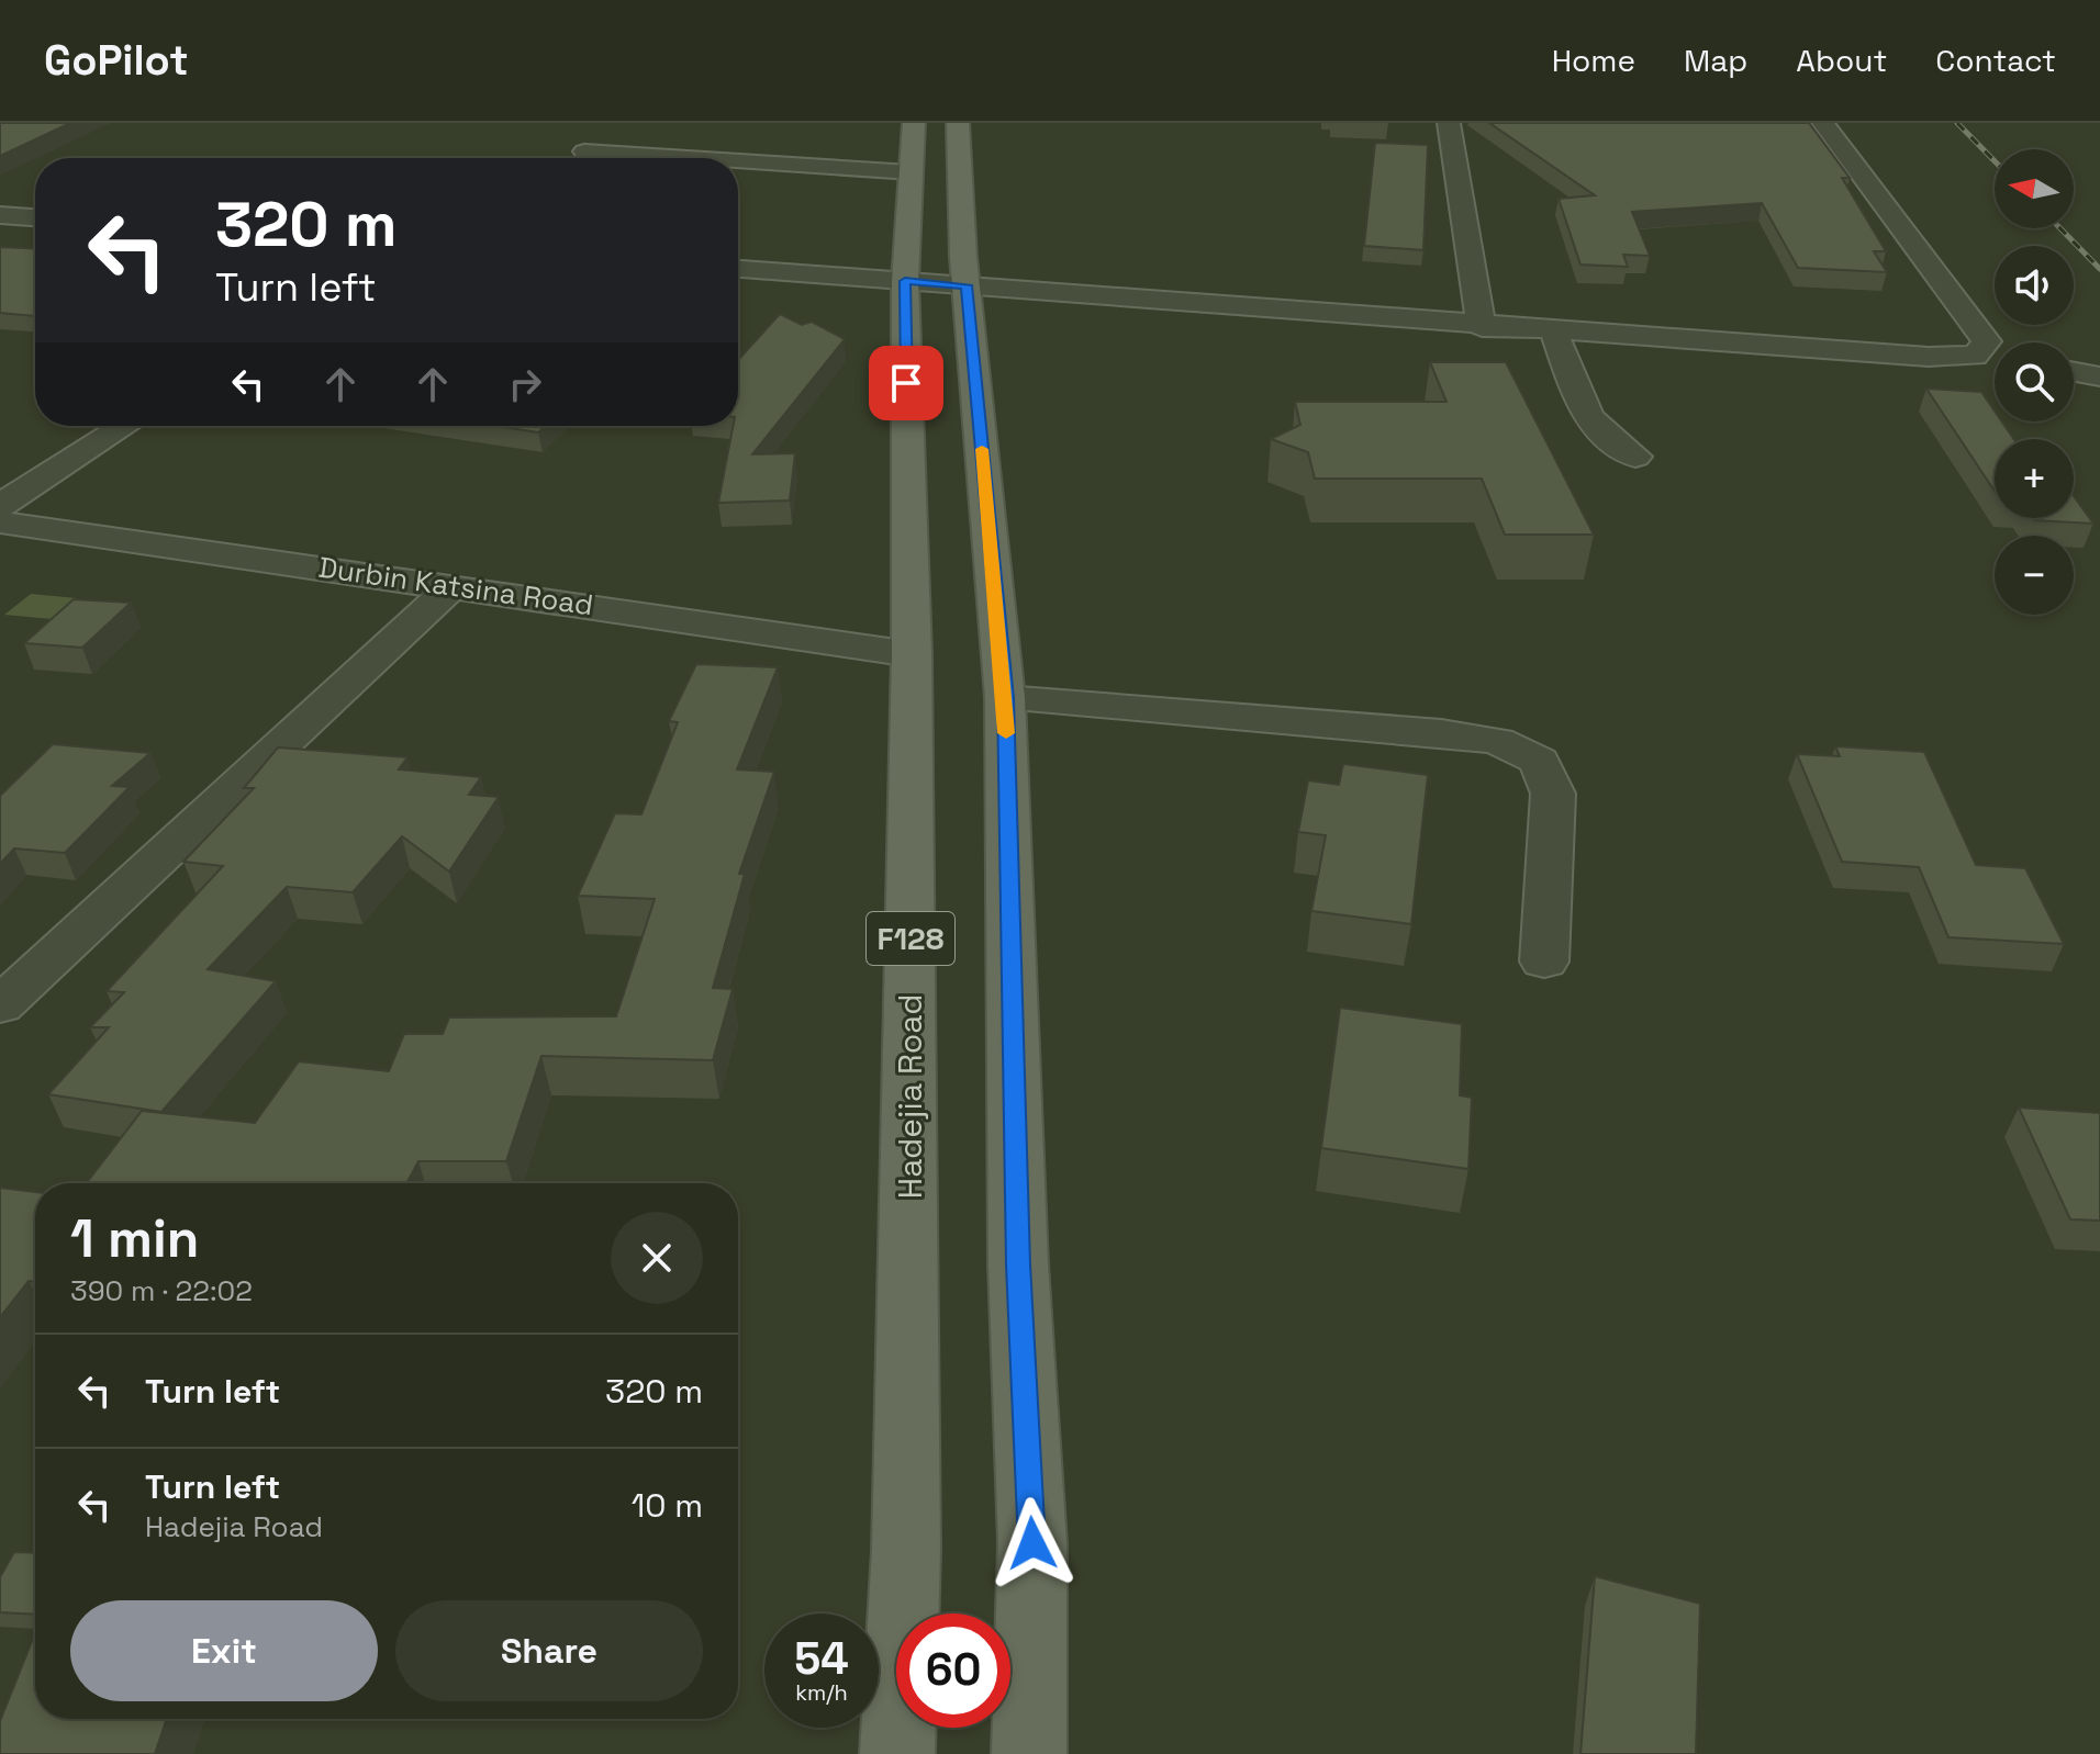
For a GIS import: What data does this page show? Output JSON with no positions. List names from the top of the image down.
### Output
{
  "streets": {
    "main road": ["F128", "Hadejia Road"],
    "street": ["Durbin Katsina Road"]
  },
  "crossings": [
    ["Durbin Katsina Road", "Hadejia Road"]
  ],
  "north": "left",
  "page": {
    "header": "GoPilot",
    "nav": [
      "Home",
      "Map",
      "About",
      "Contact"
    ],
    "map_buttons": ["+", "−"],
    "turn": ["320 m", "Turn left"],
    "heading": ["1 min", "390 m · 22:02"],
    "list": [
      {
        "name": "Turn left",
        "value": "320 m"
      },
      {
        "name": "Turn left",
        "note": "Hadejia Road",
        "value": "10 m"
      }
    ],
    "buttons": ["Exit", "Share"],
    "speed": "54 km/h",
    "limit": "60"
  }
}
